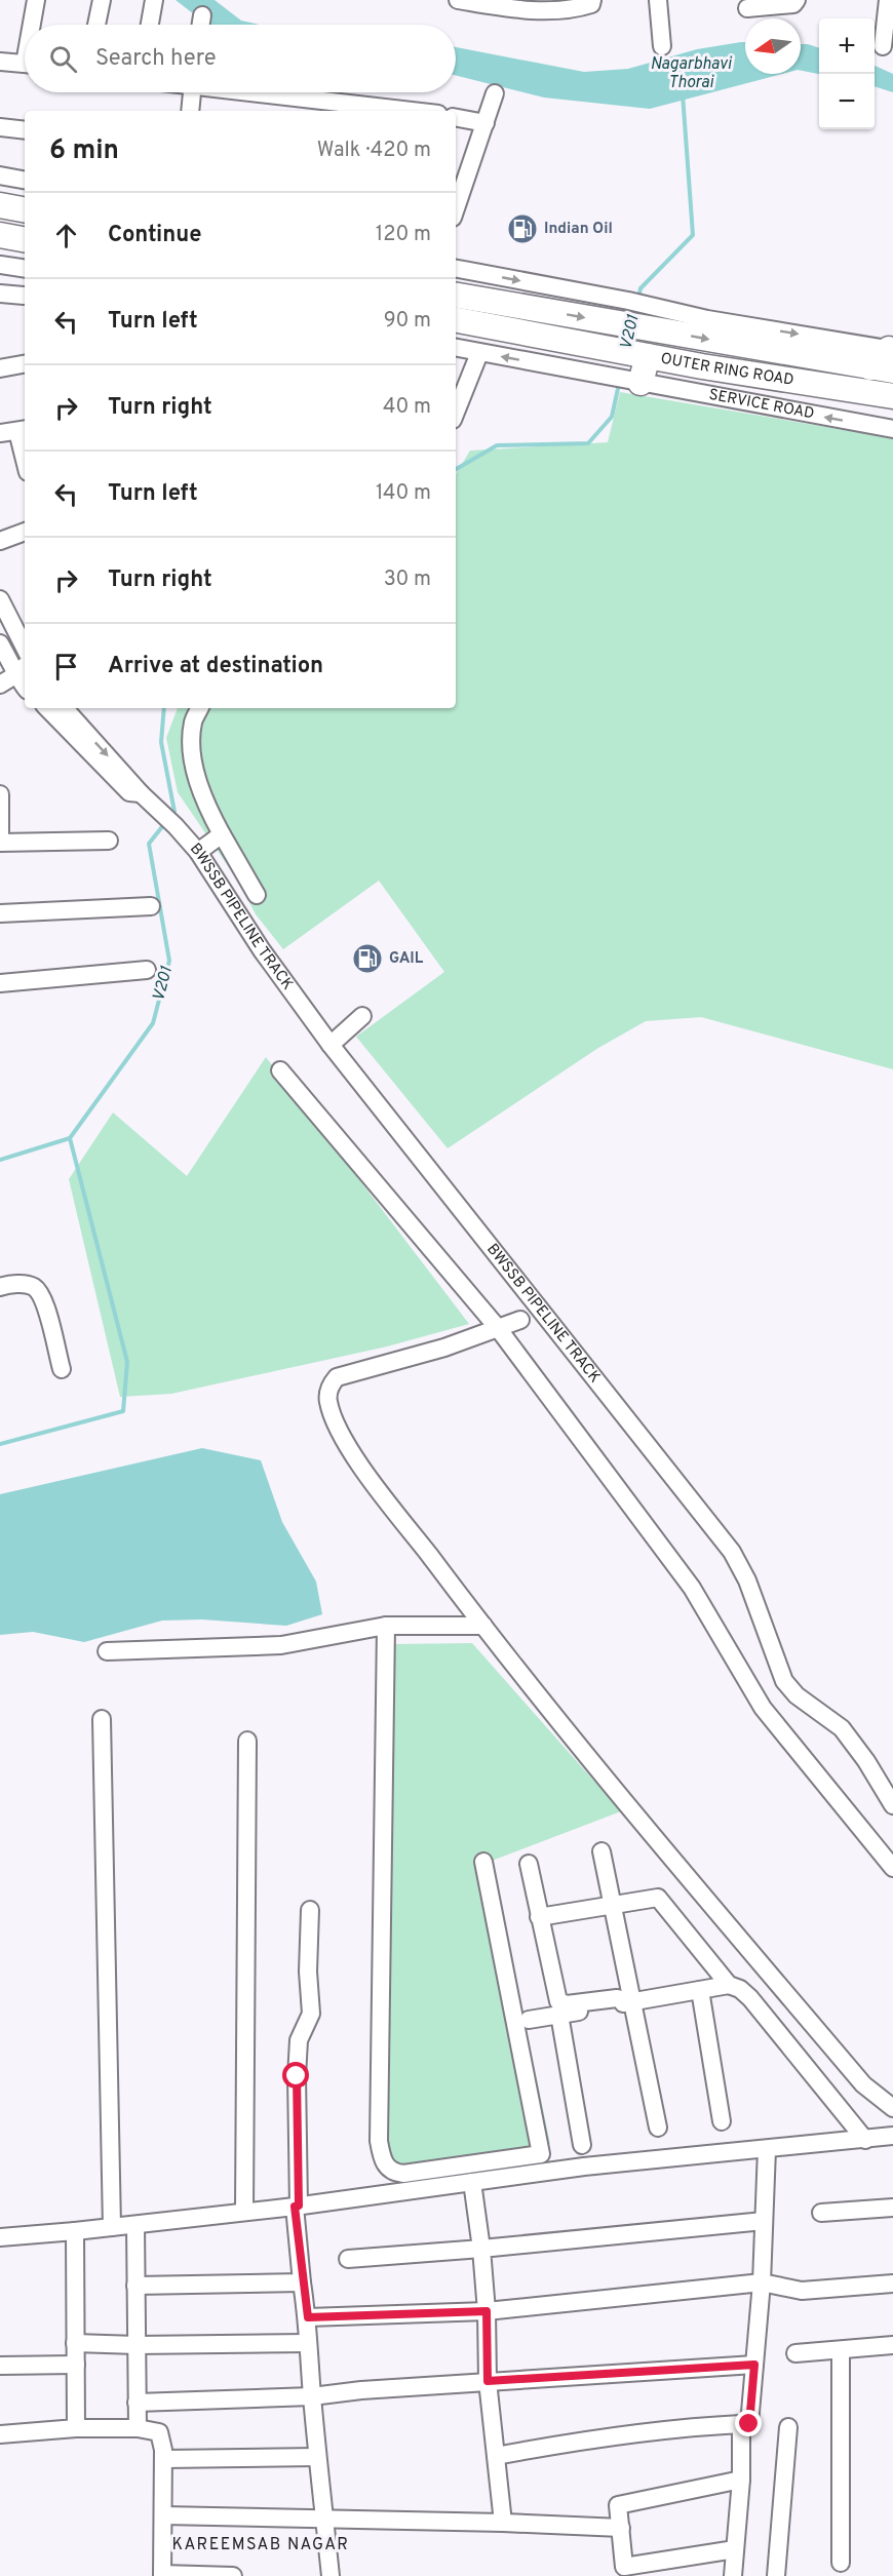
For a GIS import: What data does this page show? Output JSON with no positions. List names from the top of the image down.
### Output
{
  "streets": {
    "highway": ["OUTER RING ROAD"],
    "street": ["SERVICE ROAD", "BWSSB PIPELINE TRACK"]
  },
  "districts": ["KAREEMSAB NAGAR"],
  "water": ["Nagarbhavi Thorai", "V201"],
  "places": {
    "fuel station": ["Indian Oil", "GAIL"]
  },
  "north": "left",
  "page": {
    "map_buttons": ["+", "−"],
    "search": "Search here",
    "heading": ["6 min", "Walk · 420 m"],
    "list": [
      ["Continue", "120 m"],
      ["Turn left", "90 m"],
      ["Turn right", "40 m"],
      ["Turn left", "140 m"],
      ["Turn right", "30 m"],
      "Arrive at destination"
    ]
  }
}
